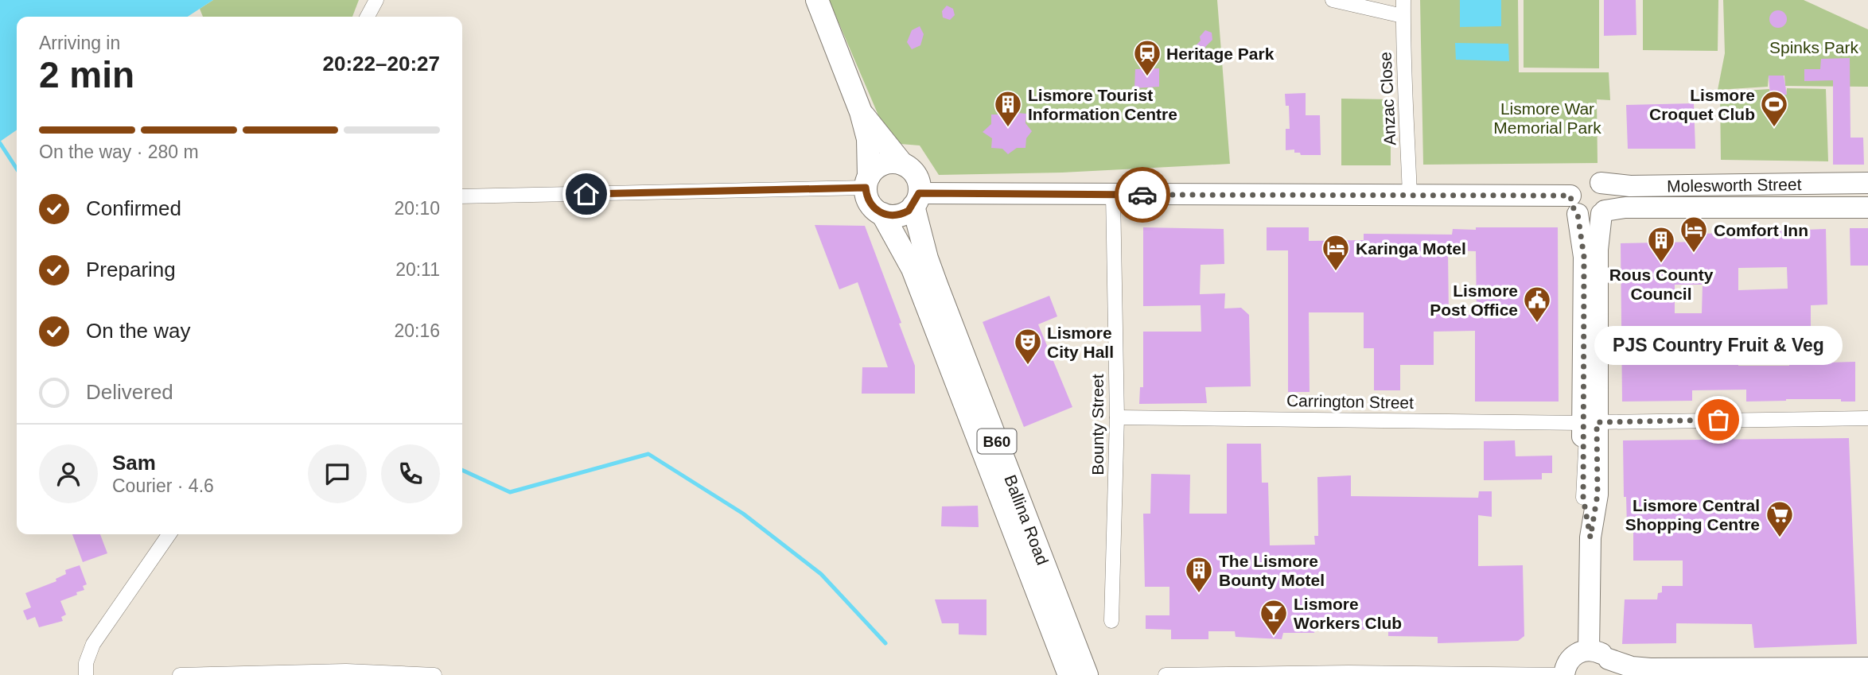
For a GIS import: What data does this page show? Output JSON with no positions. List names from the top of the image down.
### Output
{
  "streets": {
    "main road": ["B60", "Ballina Road"],
    "street": [
      "Anzac Close",
      "Molesworth Street",
      "Carrington Street",
      "Bounty Street"
    ]
  },
  "crossings": [
    ["Carrington Street", "Bounty Street"],
    ["B60", "Ballina Road"]
  ],
  "parks": ["Spinks Park", "Lismore War Memorial Park"],
  "places": {
    "station": ["Heritage Park"],
    "building": ["Lismore Tourist Information Centre", "Rous County Council", "The Lismore Bounty Motel"],
    "sports": ["Lismore Croquet Club"],
    "hotel": ["Comfort Inn", "Karinga Motel"],
    "public building": ["Lismore Post Office"],
    "theatre": ["Lismore City Hall"],
    "other": ["PJS Country Fruit & Veg"],
    "supermarket": ["Lismore Central Shopping Centre"],
    "bar": ["Lismore Workers Club"]
  },
  "page": {
    "heading": ["2 min", "Arriving in", "20:22–20:27"],
    "panel": ["Sam", "Courier · 4.6"],
    "bar": "On the way · 280 m",
    "list": [
      ["Confirmed", "20:10"],
      ["Preparing", "20:11"],
      ["On the way", "20:16"],
      "Delivered"
    ],
    "bubble": "PJS Country Fruit & Veg"
  }
}
